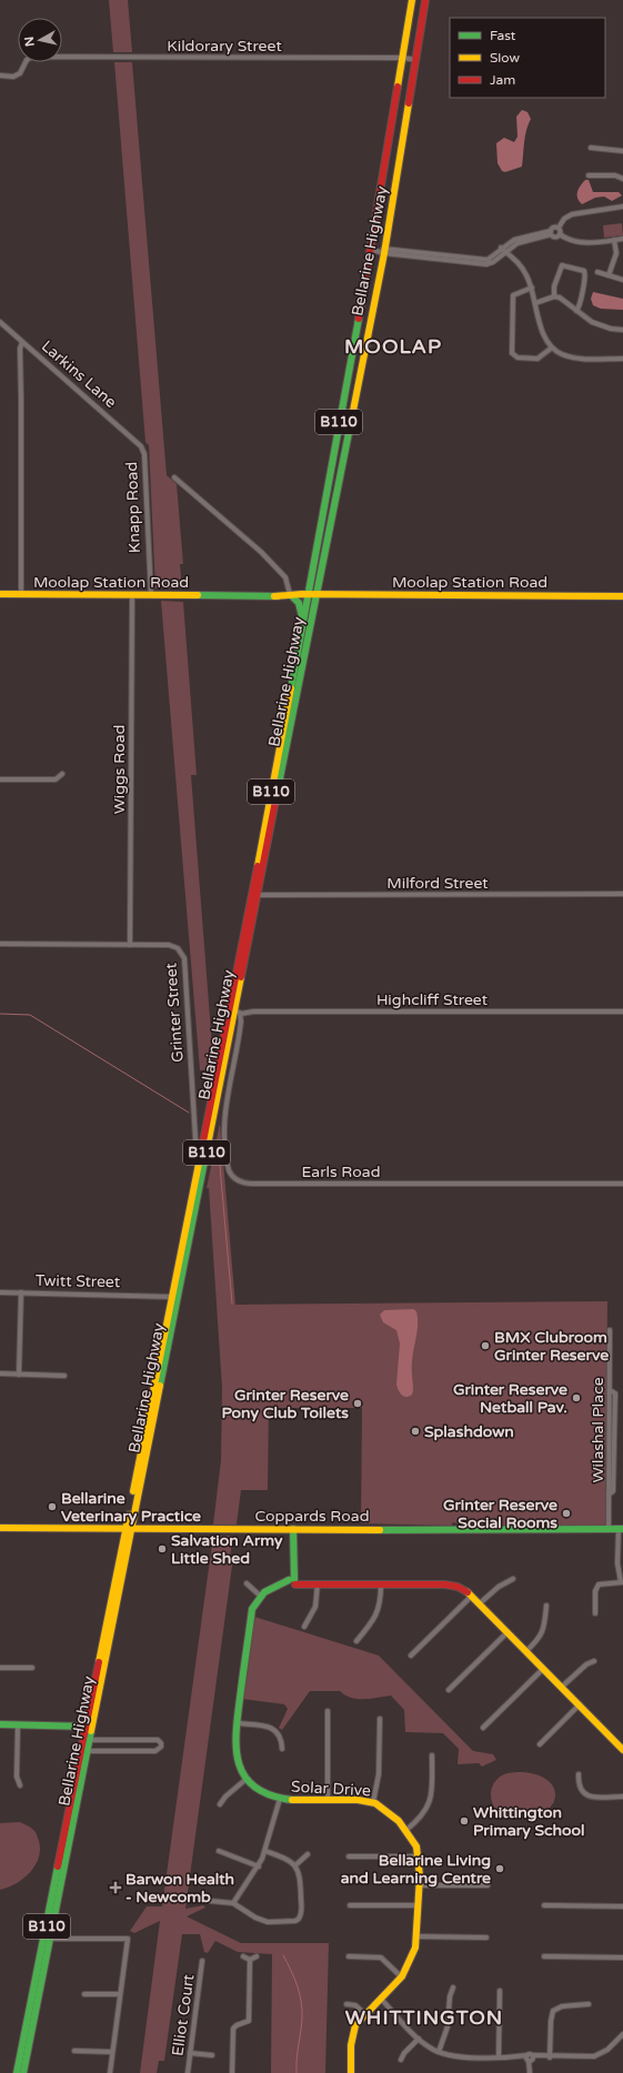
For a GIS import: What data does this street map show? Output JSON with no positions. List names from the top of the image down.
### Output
{
  "streets": {
    "main road": [
      "Bellarine Highway",
      "B110",
      "Moolap Station Road",
      "Coppards Road",
      "Solar Drive"
    ],
    "street": [
      "Kildorary Street",
      "Larkins Lane",
      "Knapp Road",
      "Wiggs Road",
      "Milford Street",
      "Highcliff Street",
      "Grinter Street",
      "Earls Road",
      "Twitt Street",
      "Wilashal Place",
      "Elliot Court"
    ]
  },
  "crossings": [
    ["Kildorary Street", "Bellarine Highway"],
    ["Bellarine Highway", "Moolap Station Road"],
    ["Bellarine Highway", "Milford Street"],
    ["Bellarine Highway", "Highcliff Street"],
    ["Bellarine Highway", "Grinter Street"],
    ["Bellarine Highway", "Earls Road"],
    ["Bellarine Highway", "Twitt Street"],
    ["Bellarine Highway", "Coppards Road"],
    ["Larkins Lane", "Knapp Road"],
    ["Knapp Road", "Moolap Station Road"],
    ["Moolap Station Road", "Wiggs Road"],
    ["Wiggs Road", "Grinter Street"],
    ["Highcliff Street", "Earls Road"],
    ["Wilashal Place", "Coppards Road"]
  ],
  "districts": ["MOOLAP", "WHITTINGTON"],
  "places": {
    "other": [
      "BMX Clubroom Grinter Reserve",
      "Grinter Reserve Netball Pav.",
      "Grinter Reserve Pony Club Toilets",
      "Splashdown",
      "Bellarine Veterinary Practice",
      "Grinter Reserve Social Rooms",
      "Salvation Army Little Shed",
      "Whittington Primary School",
      "Bellarine Living and Learning Centre"
    ],
    "health": ["Barwon Health - Newcomb"]
  },
  "legend": ["Fast", "Slow", "Jam"],
  "north": "left"
}
